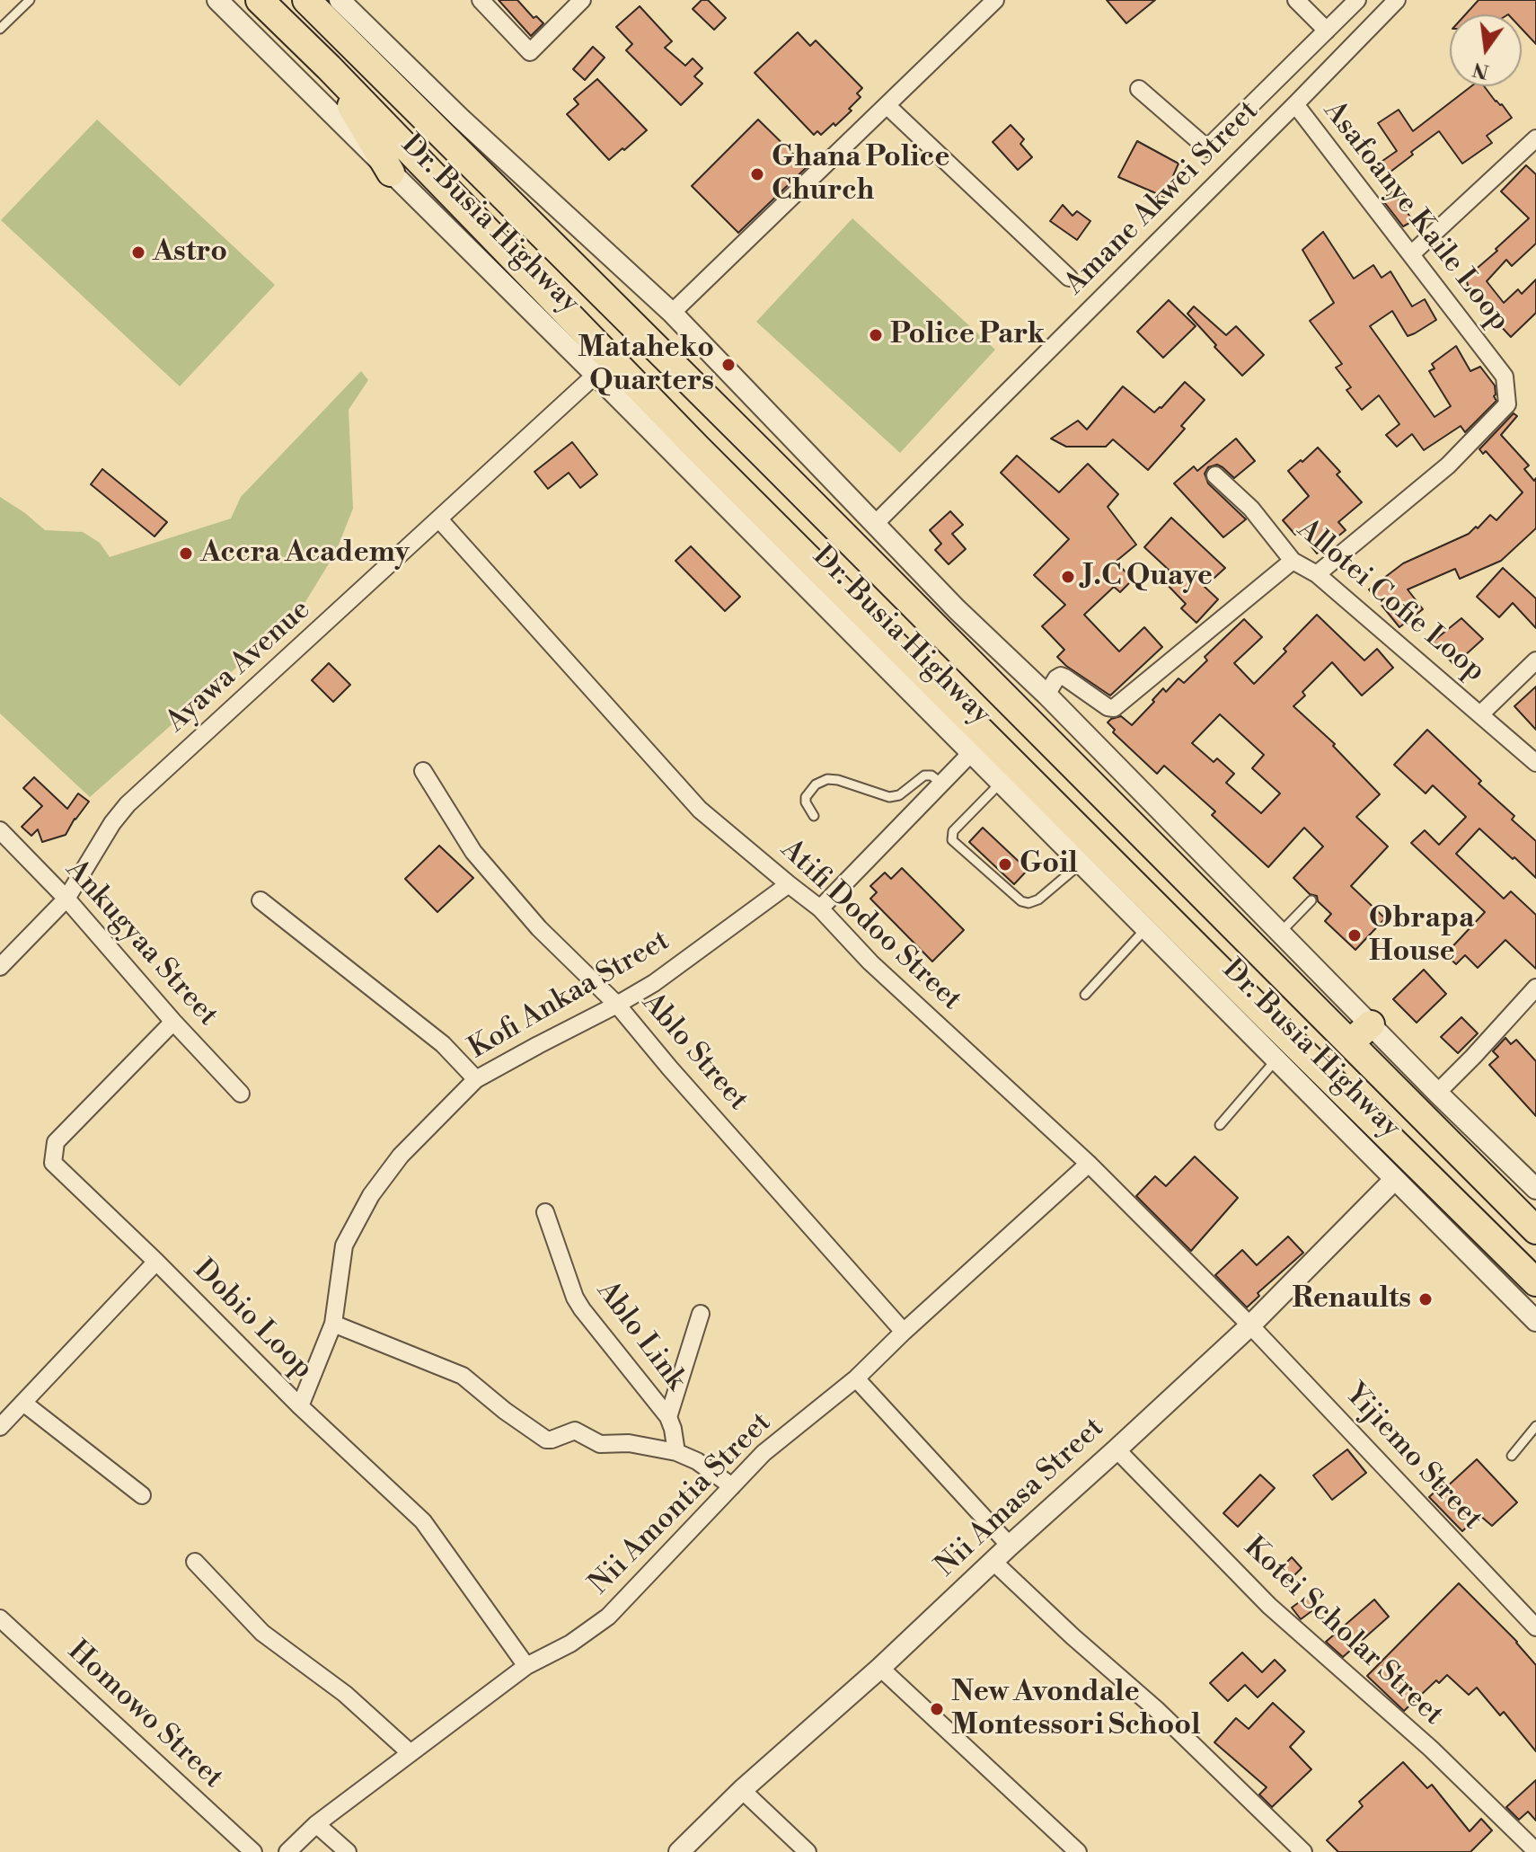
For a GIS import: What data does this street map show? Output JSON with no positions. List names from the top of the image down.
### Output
{
  "streets": {
    "highway": ["Dr. Busia Highway"],
    "street": [
      "Amane Akwei Street",
      "Asafoanye Kaile Loop",
      "Allotei Cofie Loop",
      "Ayawa Avenue",
      "Atifi Dodoo Street",
      "Ankugyaa Street",
      "Kofi Ankaa Street",
      "Ablo Street",
      "Dobio Loop",
      "Ablo Link",
      "Yijiemo Street",
      "Nii Amasa Street",
      "Nii Amontia Street",
      "Kotei Scholar Street",
      "Homowo Street"
    ]
  },
  "crossings": [
    ["Amane Akwei Street", "Asafoanye Kaile Loop"],
    ["Amane Akwei Street", "Dr. Busia Highway"],
    ["Asafoanye Kaile Loop", "Allotei Cofie Loop"],
    ["Dr. Busia Highway", "Ayawa Avenue"],
    ["Dr. Busia Highway", "Nii Amasa Street"],
    ["Ayawa Avenue", "Atifi Dodoo Street"],
    ["Ayawa Avenue", "Ankugyaa Street"],
    ["Atifi Dodoo Street", "Kofi Ankaa Street"],
    ["Atifi Dodoo Street", "Yijiemo Street"],
    ["Atifi Dodoo Street", "Nii Amasa Street"],
    ["Atifi Dodoo Street", "Nii Amontia Street"],
    ["Ankugyaa Street", "Dobio Loop"],
    ["Kofi Ankaa Street", "Ablo Street"],
    ["Kofi Ankaa Street", "Dobio Loop"],
    ["Ablo Street", "Nii Amontia Street"],
    ["Dobio Loop", "Nii Amontia Street"],
    ["Yijiemo Street", "Nii Amasa Street"],
    ["Nii Amasa Street", "Kotei Scholar Street"]
  ],
  "places": [
    "Ghana Police Church",
    "Astro",
    "Police Park",
    "Mataheko Quarters",
    "Accra Academy",
    "J.C Quaye",
    "Goil",
    "Obrapa House",
    "Renaults",
    "New Avondale Montessori School"
  ],
  "north": "bottom"
}
